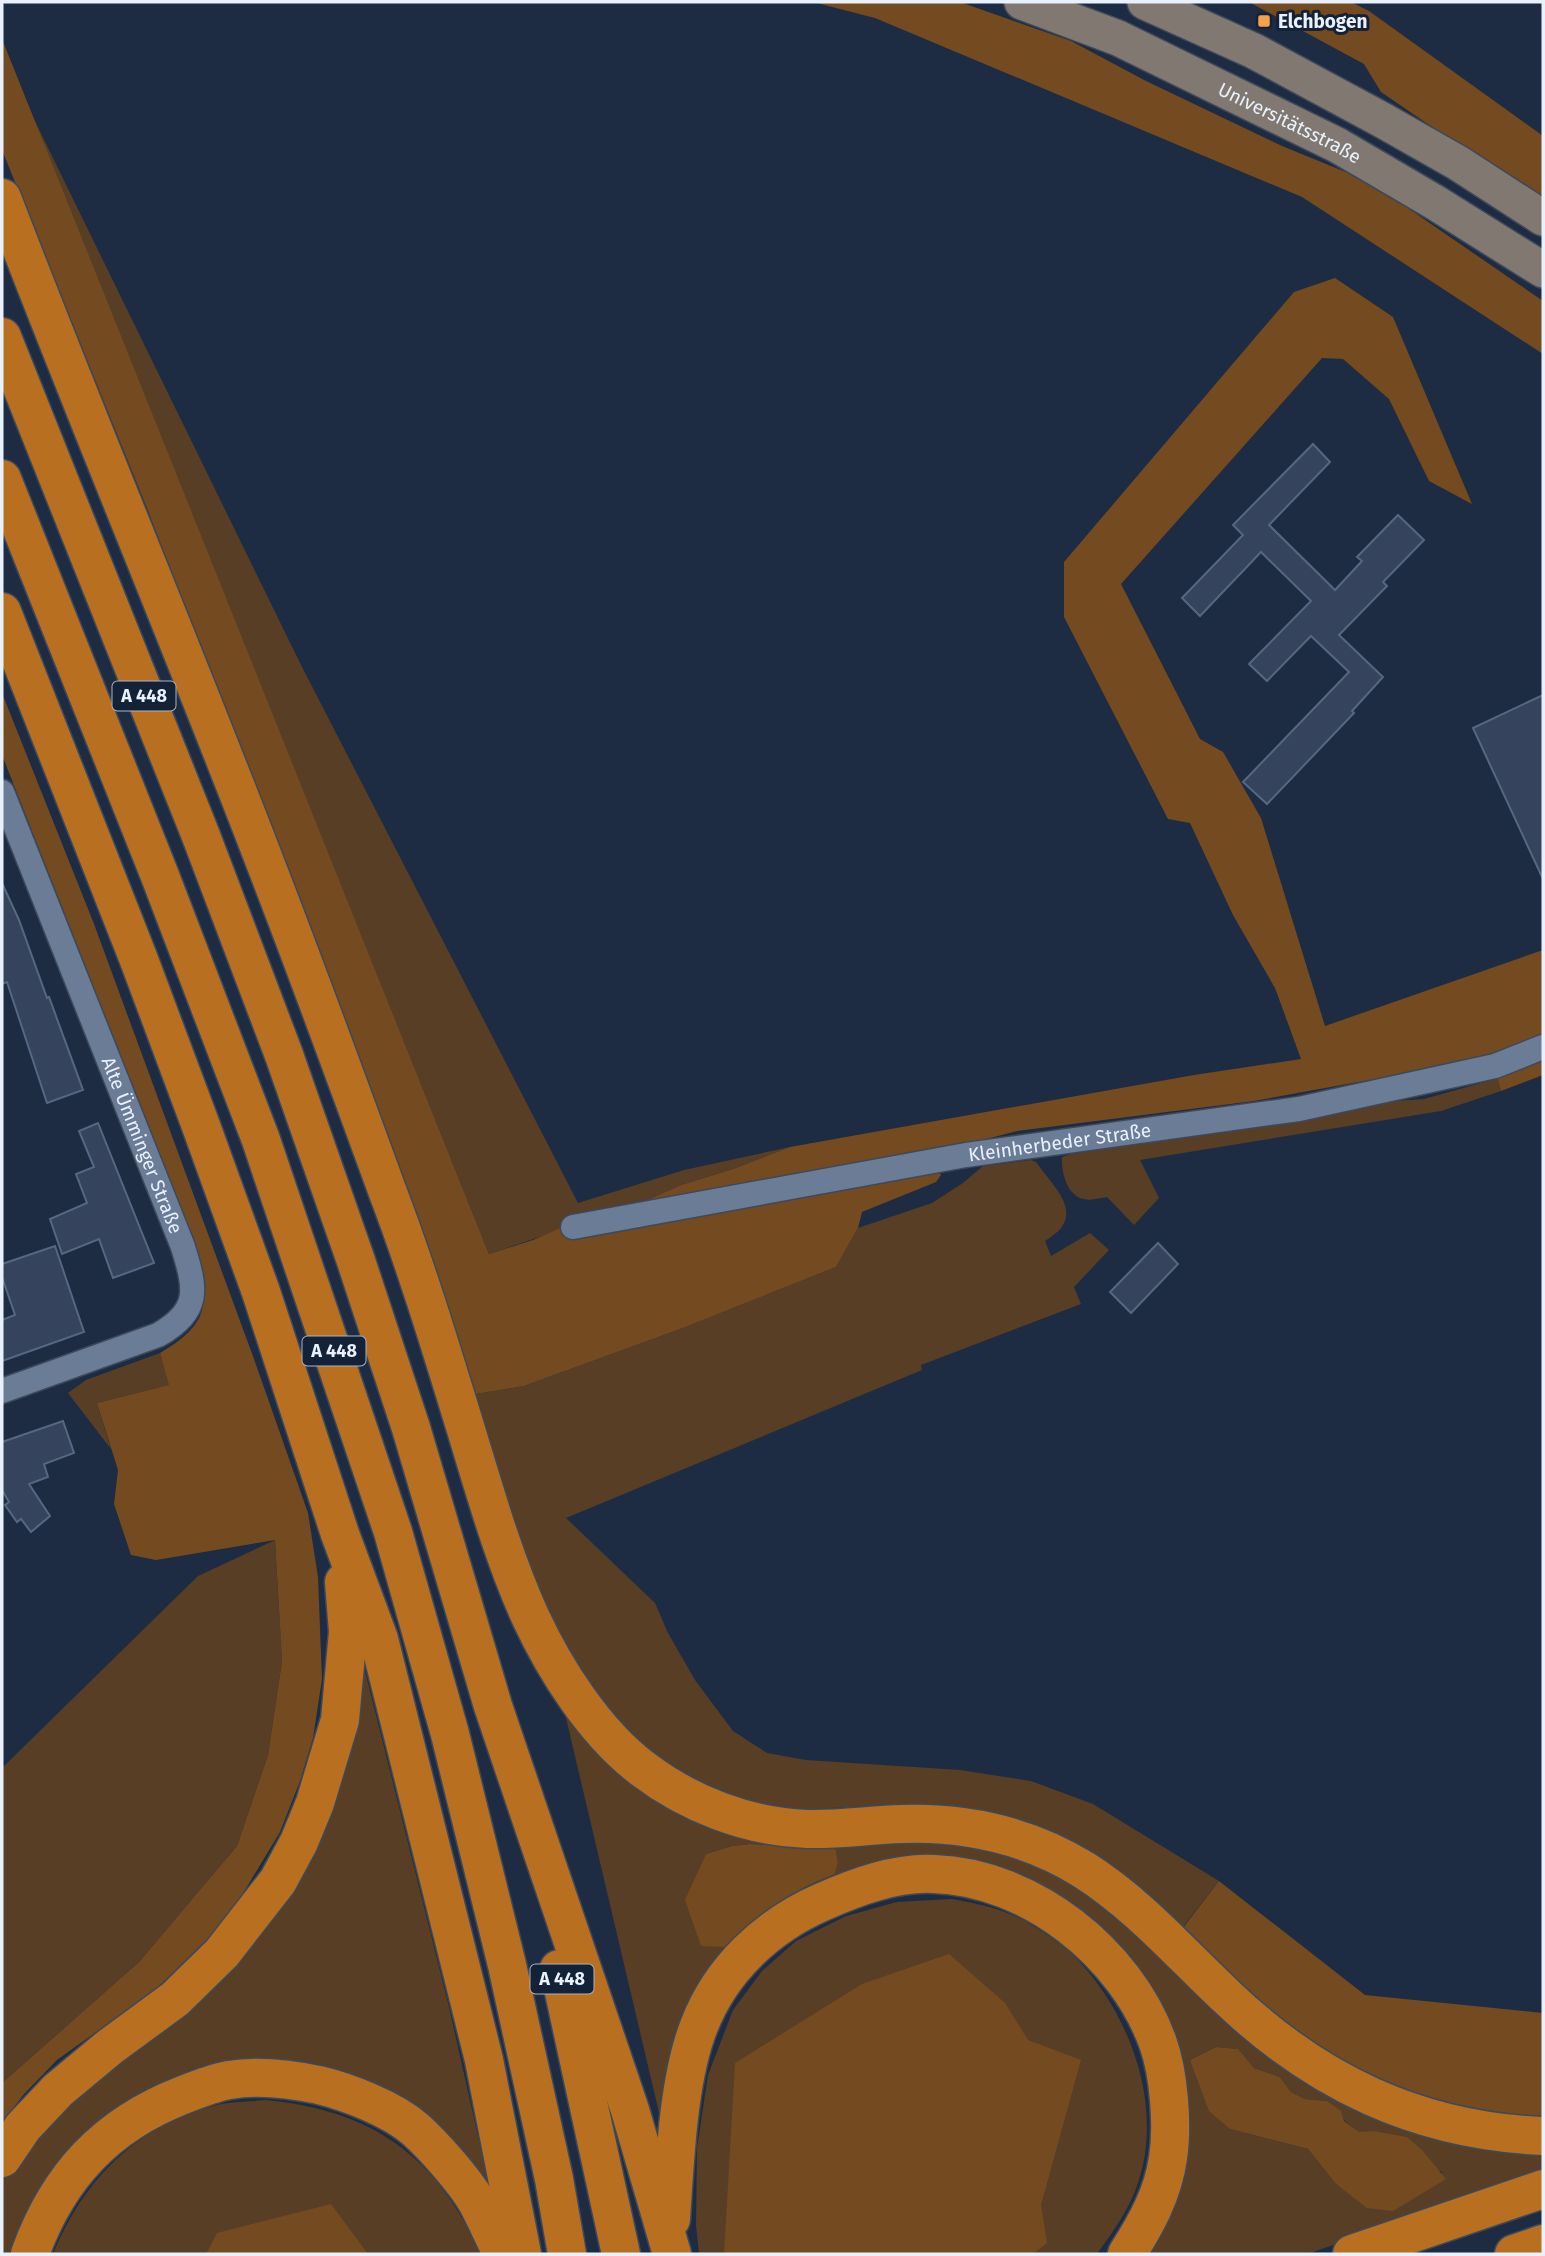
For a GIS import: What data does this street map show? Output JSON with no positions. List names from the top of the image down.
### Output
{
  "streets": {
    "highway": ["A 448"],
    "main road": ["Universitätsstraße"],
    "street": ["Kleinherbeder Straße", "Alte Ümminger Straße"]
  },
  "places": {
    "transit": ["Elchbogen"]
  }
}
